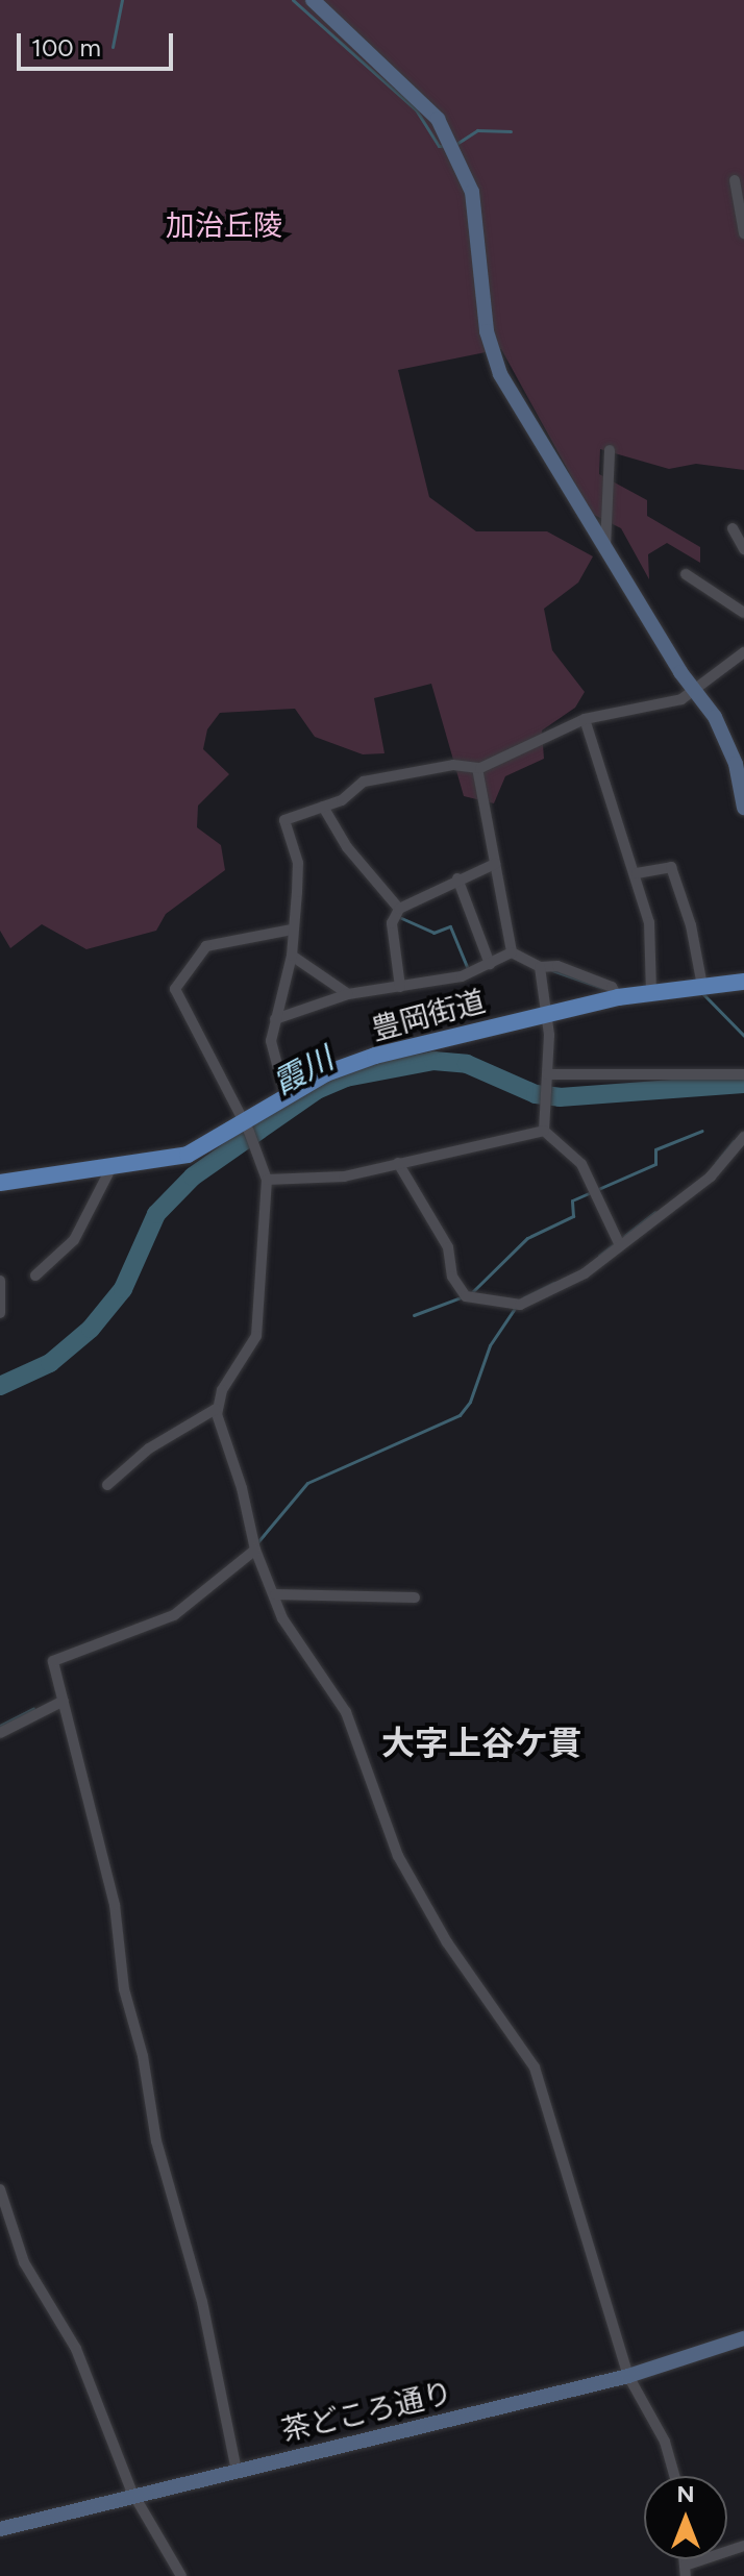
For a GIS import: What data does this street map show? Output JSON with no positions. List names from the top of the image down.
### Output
{
  "streets": {
    "main road": ["豊岡街道"],
    "street": ["茶どころ通り"]
  },
  "districts": ["大字上谷ケ貫"],
  "water": ["霞川"],
  "parks": ["加治丘陵"],
  "scale_bar": "100 m",
  "north": "top"
}
